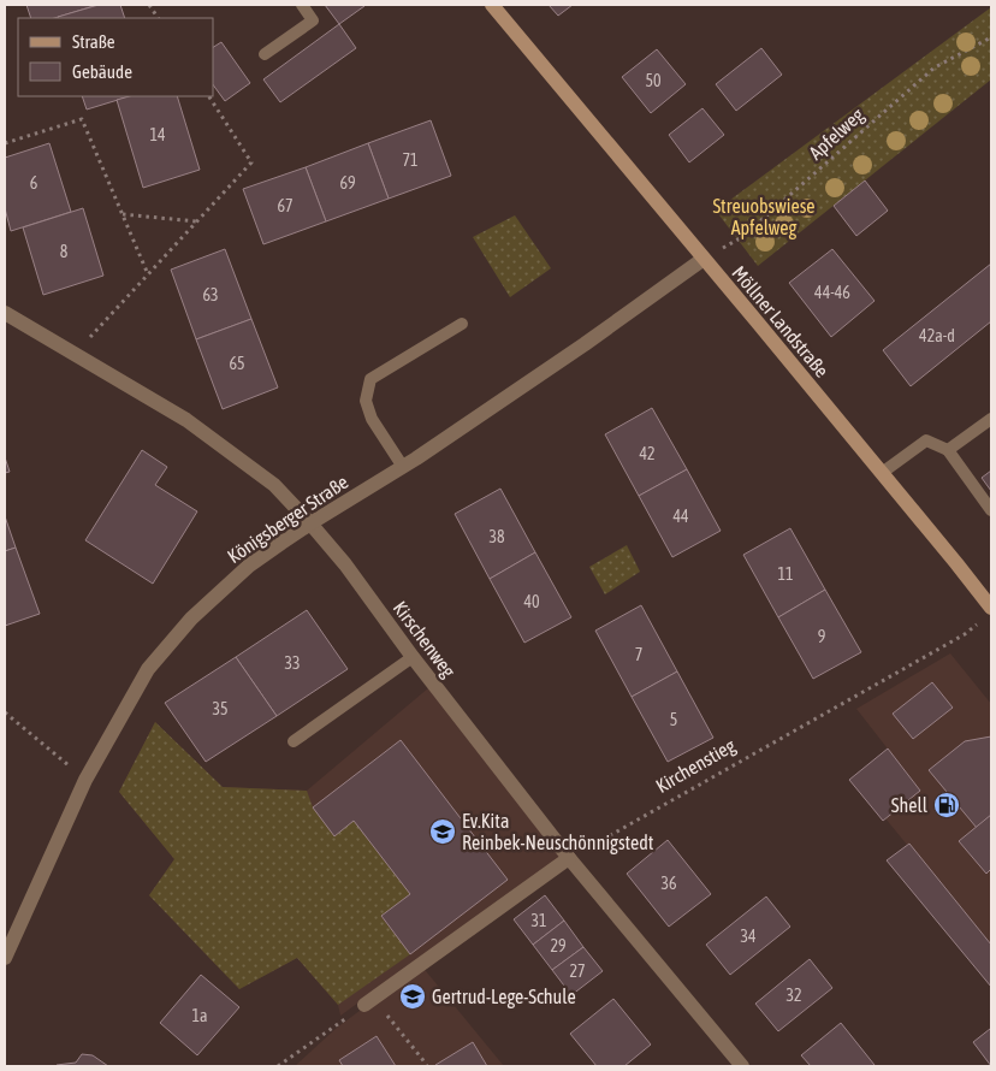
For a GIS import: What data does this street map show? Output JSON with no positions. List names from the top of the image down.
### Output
{
  "streets": {
    "main road": ["Möllner Landstraße"],
    "street": ["Königsberger Straße", "Kirschenweg"],
    "path": ["Apfelweg", "Kirchenstieg"]
  },
  "crossings": [
    ["Apfelweg", "Möllner Landstraße"],
    ["Apfelweg", "Königsberger Straße"],
    ["Möllner Landstraße", "Königsberger Straße"],
    ["Möllner Landstraße", "Kirchenstieg"],
    ["Königsberger Straße", "Kirschenweg"],
    ["Kirschenweg", "Kirchenstieg"]
  ],
  "parks": ["Streuobswiese Apfelweg"],
  "places": {
    "fuel station": ["Shell"],
    "school or university": ["Ev.Kita Reinbek-Neuschönnigstedt", "Gertrud-Lege-Schule"]
  },
  "house_numbers": [
    "50",
    "14",
    "71",
    "6",
    "69",
    "67",
    "8",
    "44-46",
    "63",
    "42a-d",
    "65",
    "42",
    "44",
    "38",
    "11",
    "40",
    "9",
    "7",
    "33",
    "35",
    "5",
    "36",
    "31",
    "34",
    "29",
    "27",
    "32",
    "1a"
  ],
  "legend": ["Straße", "Gebäude"]
}
